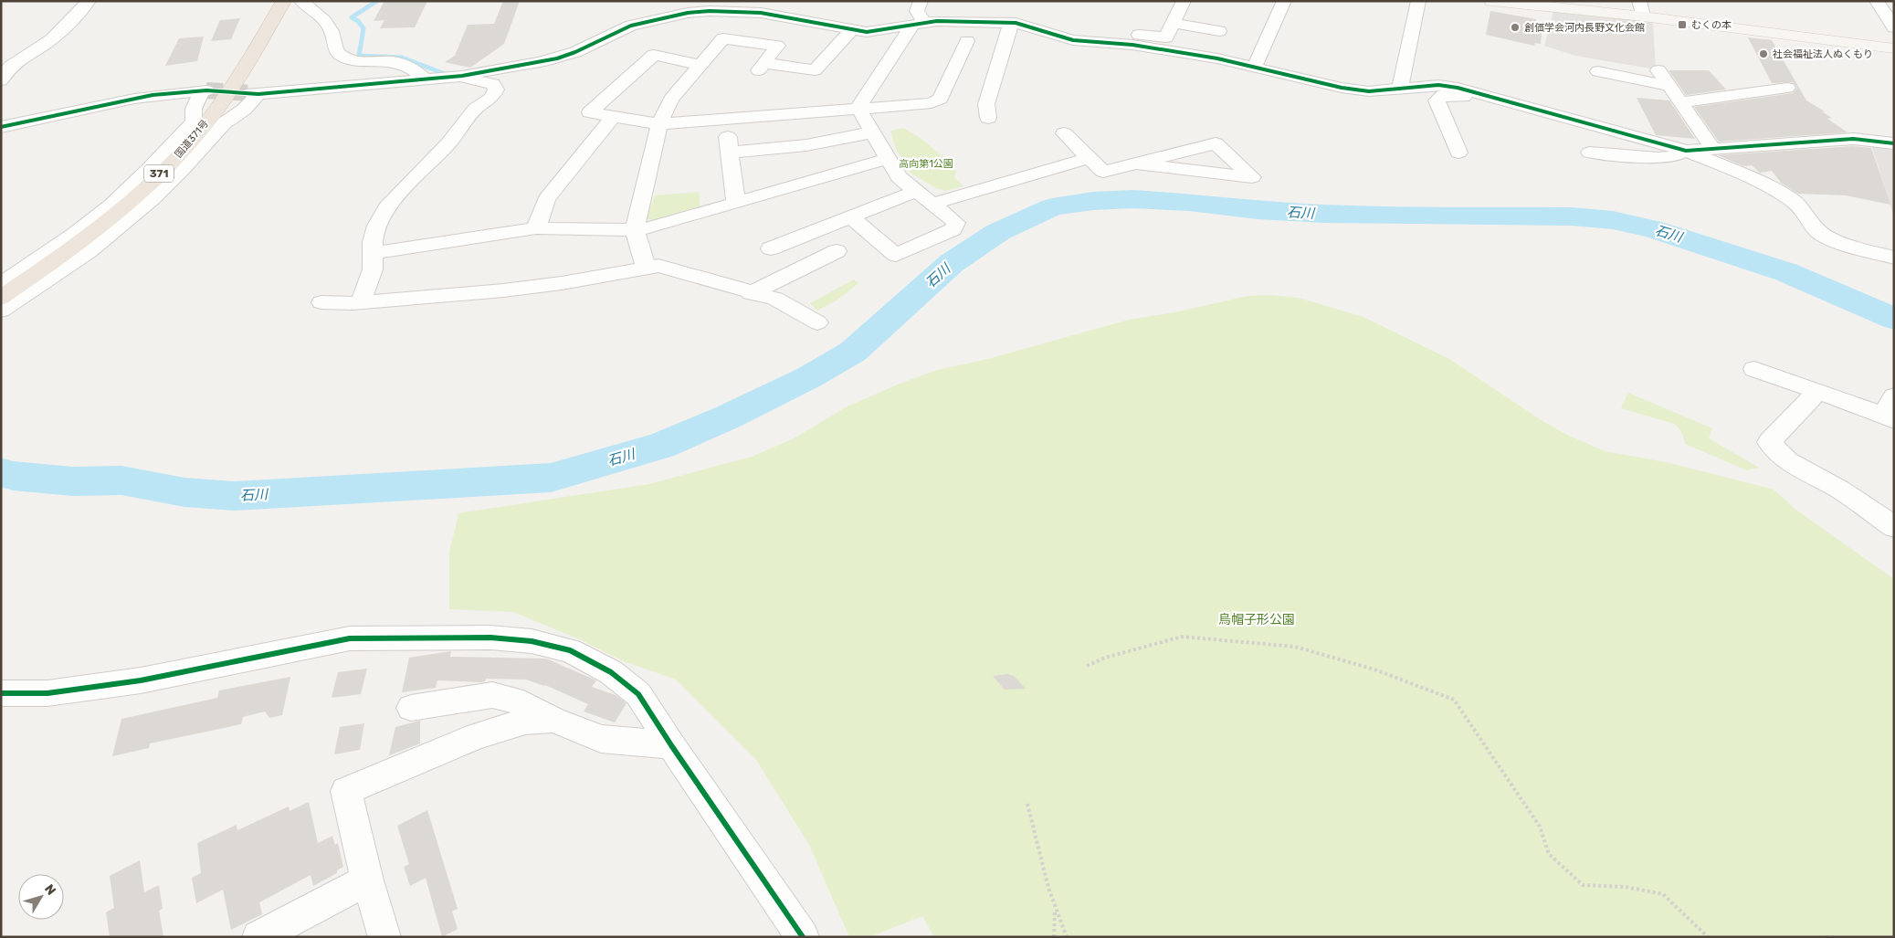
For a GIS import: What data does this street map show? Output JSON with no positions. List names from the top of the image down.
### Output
{
  "streets": {
    "highway": ["国道371号", "371"]
  },
  "water": ["石川"],
  "parks": ["高向第1公園", "烏帽子形公園"],
  "places": {
    "transit": ["むくの本"],
    "other": ["創価学会河内長野文化会館", "社会福祉法人ぬくもり"]
  },
  "north": "top right"
}
